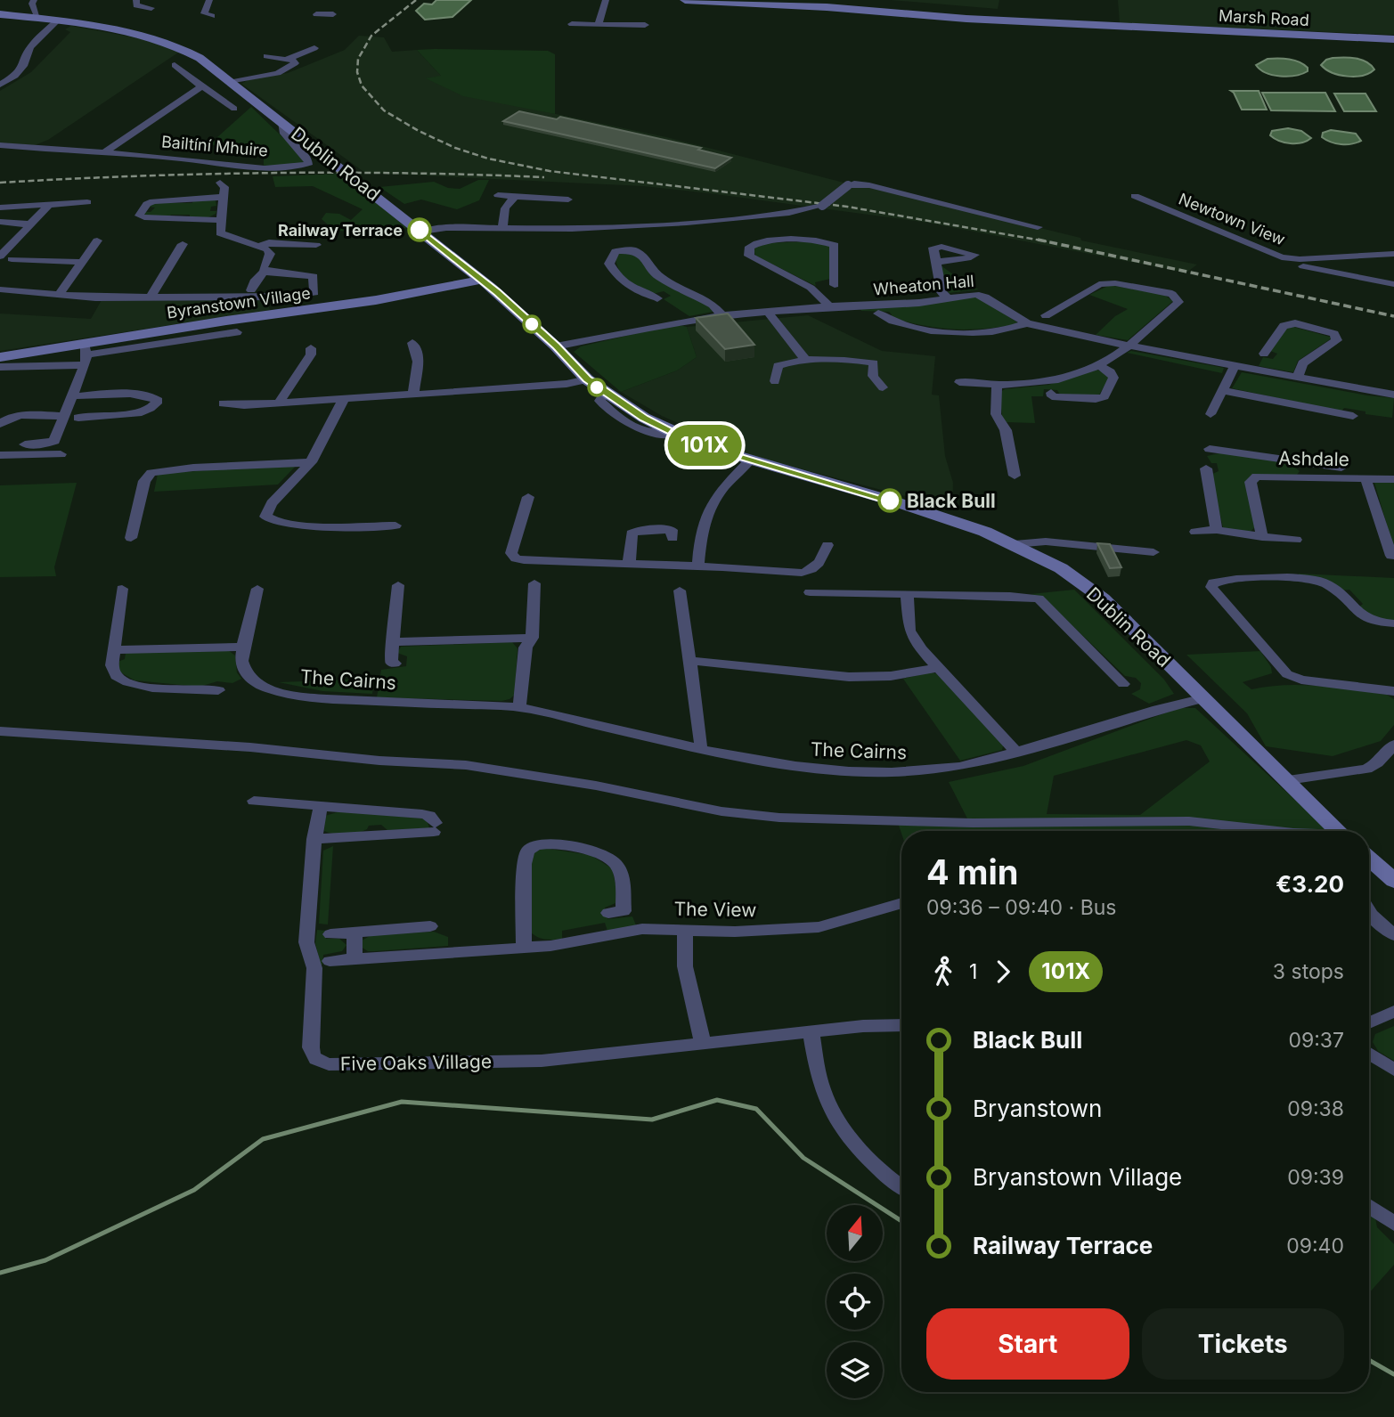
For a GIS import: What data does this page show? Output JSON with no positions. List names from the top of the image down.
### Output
{
  "streets": {
    "main road": ["Marsh Road", "Dublin Road", "Byranstown Village"],
    "street": [
      "Bailtíní Mhuire",
      "Newtown View",
      "Wheaton Hall",
      "Ashdale",
      "The Cairns",
      "The View",
      "Five Oaks Village"
    ]
  },
  "crossings": [
    ["Bailtíní Mhuire", "Dublin Road"],
    ["Dublin Road", "Wheaton Hall"],
    ["Dublin Road", "Byranstown Village"],
    ["Dublin Road", "The Cairns"]
  ],
  "places": ["Railway Terrace", "Black Bull"],
  "lines": ["bus line 101X"],
  "north": "top",
  "page": {
    "on_map": "101X",
    "heading": ["4 min", "09:36 – 09:40 · Bus", "€3.20"],
    "legs": ["1", "101X", "3 stops"],
    "list": [
      {
        "name": "Black Bull",
        "value": "09:37"
      },
      {
        "name": "Bryanstown",
        "value": "09:38"
      },
      {
        "name": "Bryanstown Village",
        "value": "09:39"
      },
      {
        "name": "Railway Terrace",
        "value": "09:40"
      }
    ],
    "buttons": ["Start", "Tickets"]
  }
}
